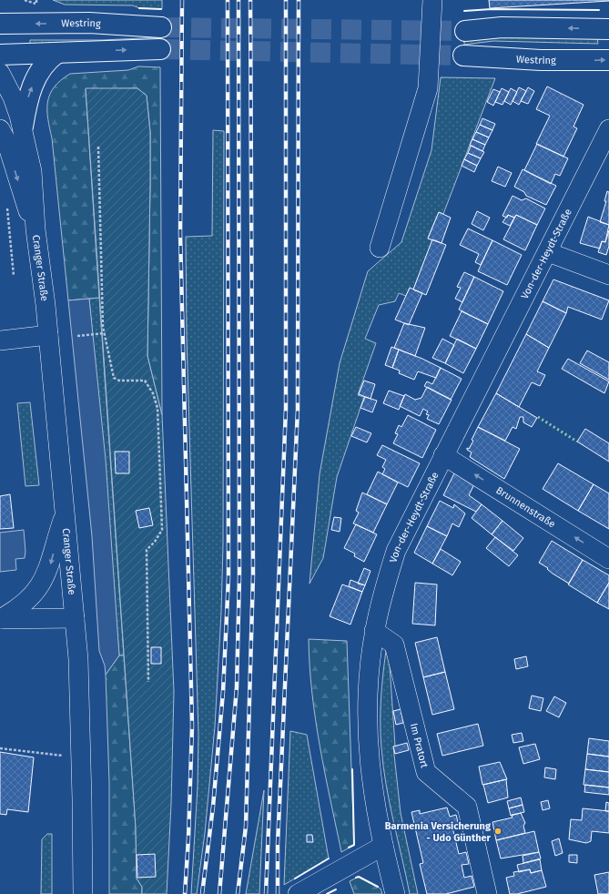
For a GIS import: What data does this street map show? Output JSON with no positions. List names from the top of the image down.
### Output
{
  "streets": {
    "main road": ["Westring"],
    "street": [
      "Von-der-Heydt-Straße",
      "Cranger Straße",
      "Brunnenstraße",
      "Im Pratort"
    ]
  },
  "crossings": [
    ["Von-der-Heydt-Straße", "Brunnenstraße"],
    ["Von-der-Heydt-Straße", "Im Pratort"]
  ],
  "one_way": ["Brunnenstraße"],
  "places": ["Barmenia Versicherung - Udo Günther"]
}
